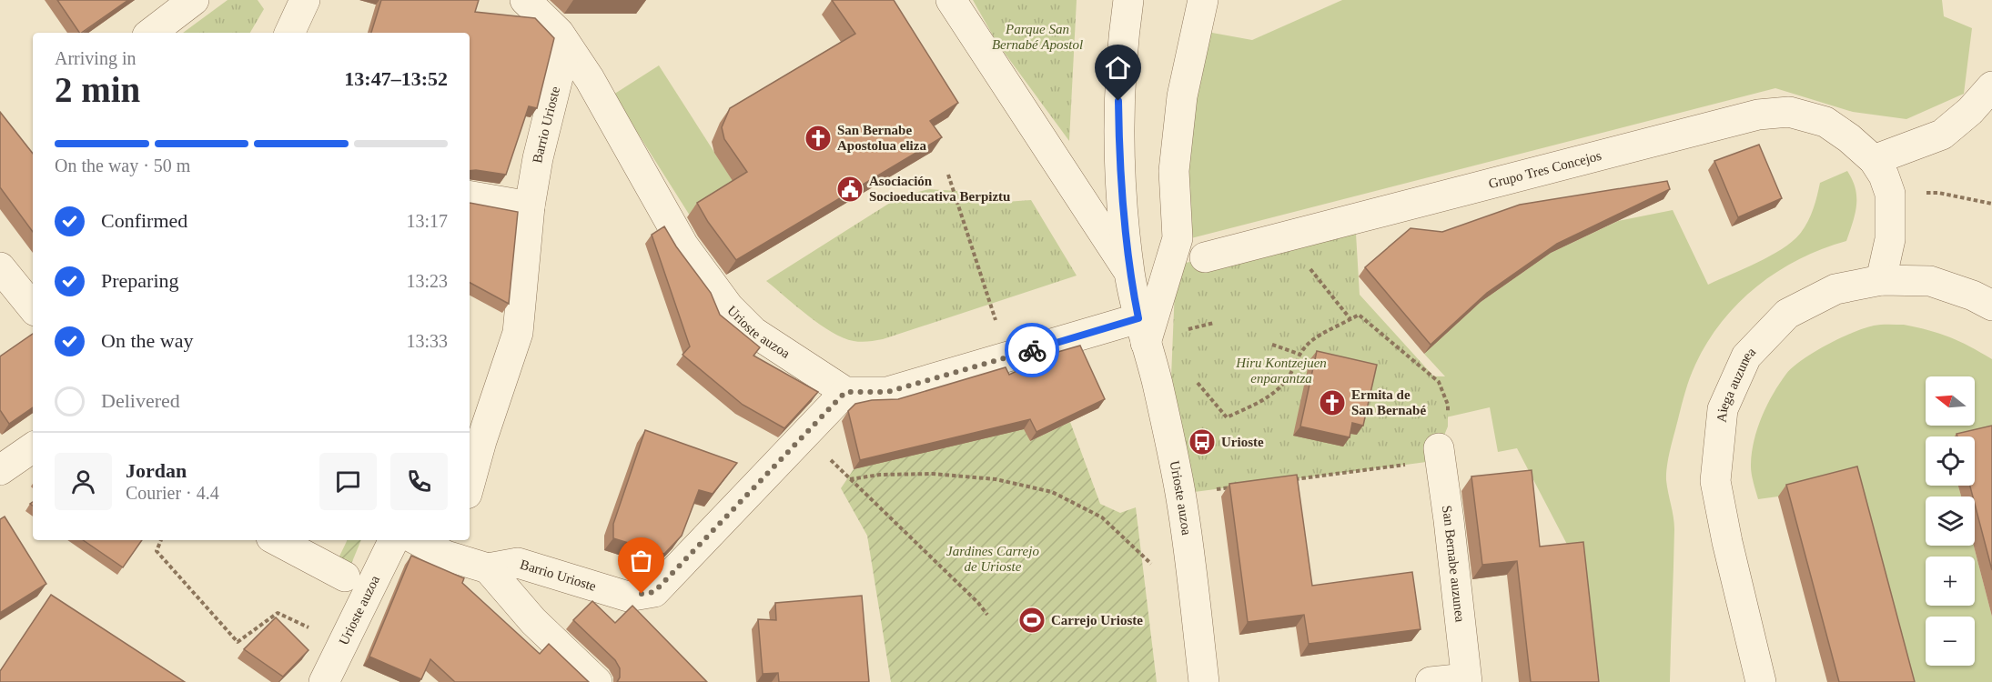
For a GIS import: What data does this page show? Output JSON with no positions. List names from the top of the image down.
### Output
{
  "streets": {
    "street": [
      "Barrio Urioste",
      "Grupo Tres Concejos",
      "Urioste auzoa",
      "Aiega auzunea",
      "San Bernabe auzunea"
    ]
  },
  "crossings": [
    ["Barrio Urioste", "Urioste auzoa"],
    ["Grupo Tres Concejos", "Aiega auzunea"]
  ],
  "parks": ["Parque San Bernabé Apostol", "Hiru Kontzejuen enparantza", "Jardines Carrejo de Urioste"],
  "places": {
    "church": ["San Bernabe Apostolua eliza", "Ermita de San Bernabé"],
    "public building": ["Asociación Socioeducativa Berpiztu"],
    "bus stop": ["Urioste"],
    "sports": ["Carrejo Urioste"]
  },
  "north": "left",
  "page": {
    "heading": ["2 min", "Arriving in", "13:47–13:52"],
    "panel": ["Jordan", "Courier · 4.4"],
    "bar": "On the way · 50 m",
    "list": [
      ["Confirmed", "13:17"],
      ["Preparing", "13:23"],
      ["On the way", "13:33"],
      "Delivered"
    ],
    "map_buttons": ["+", "−"]
  }
}
